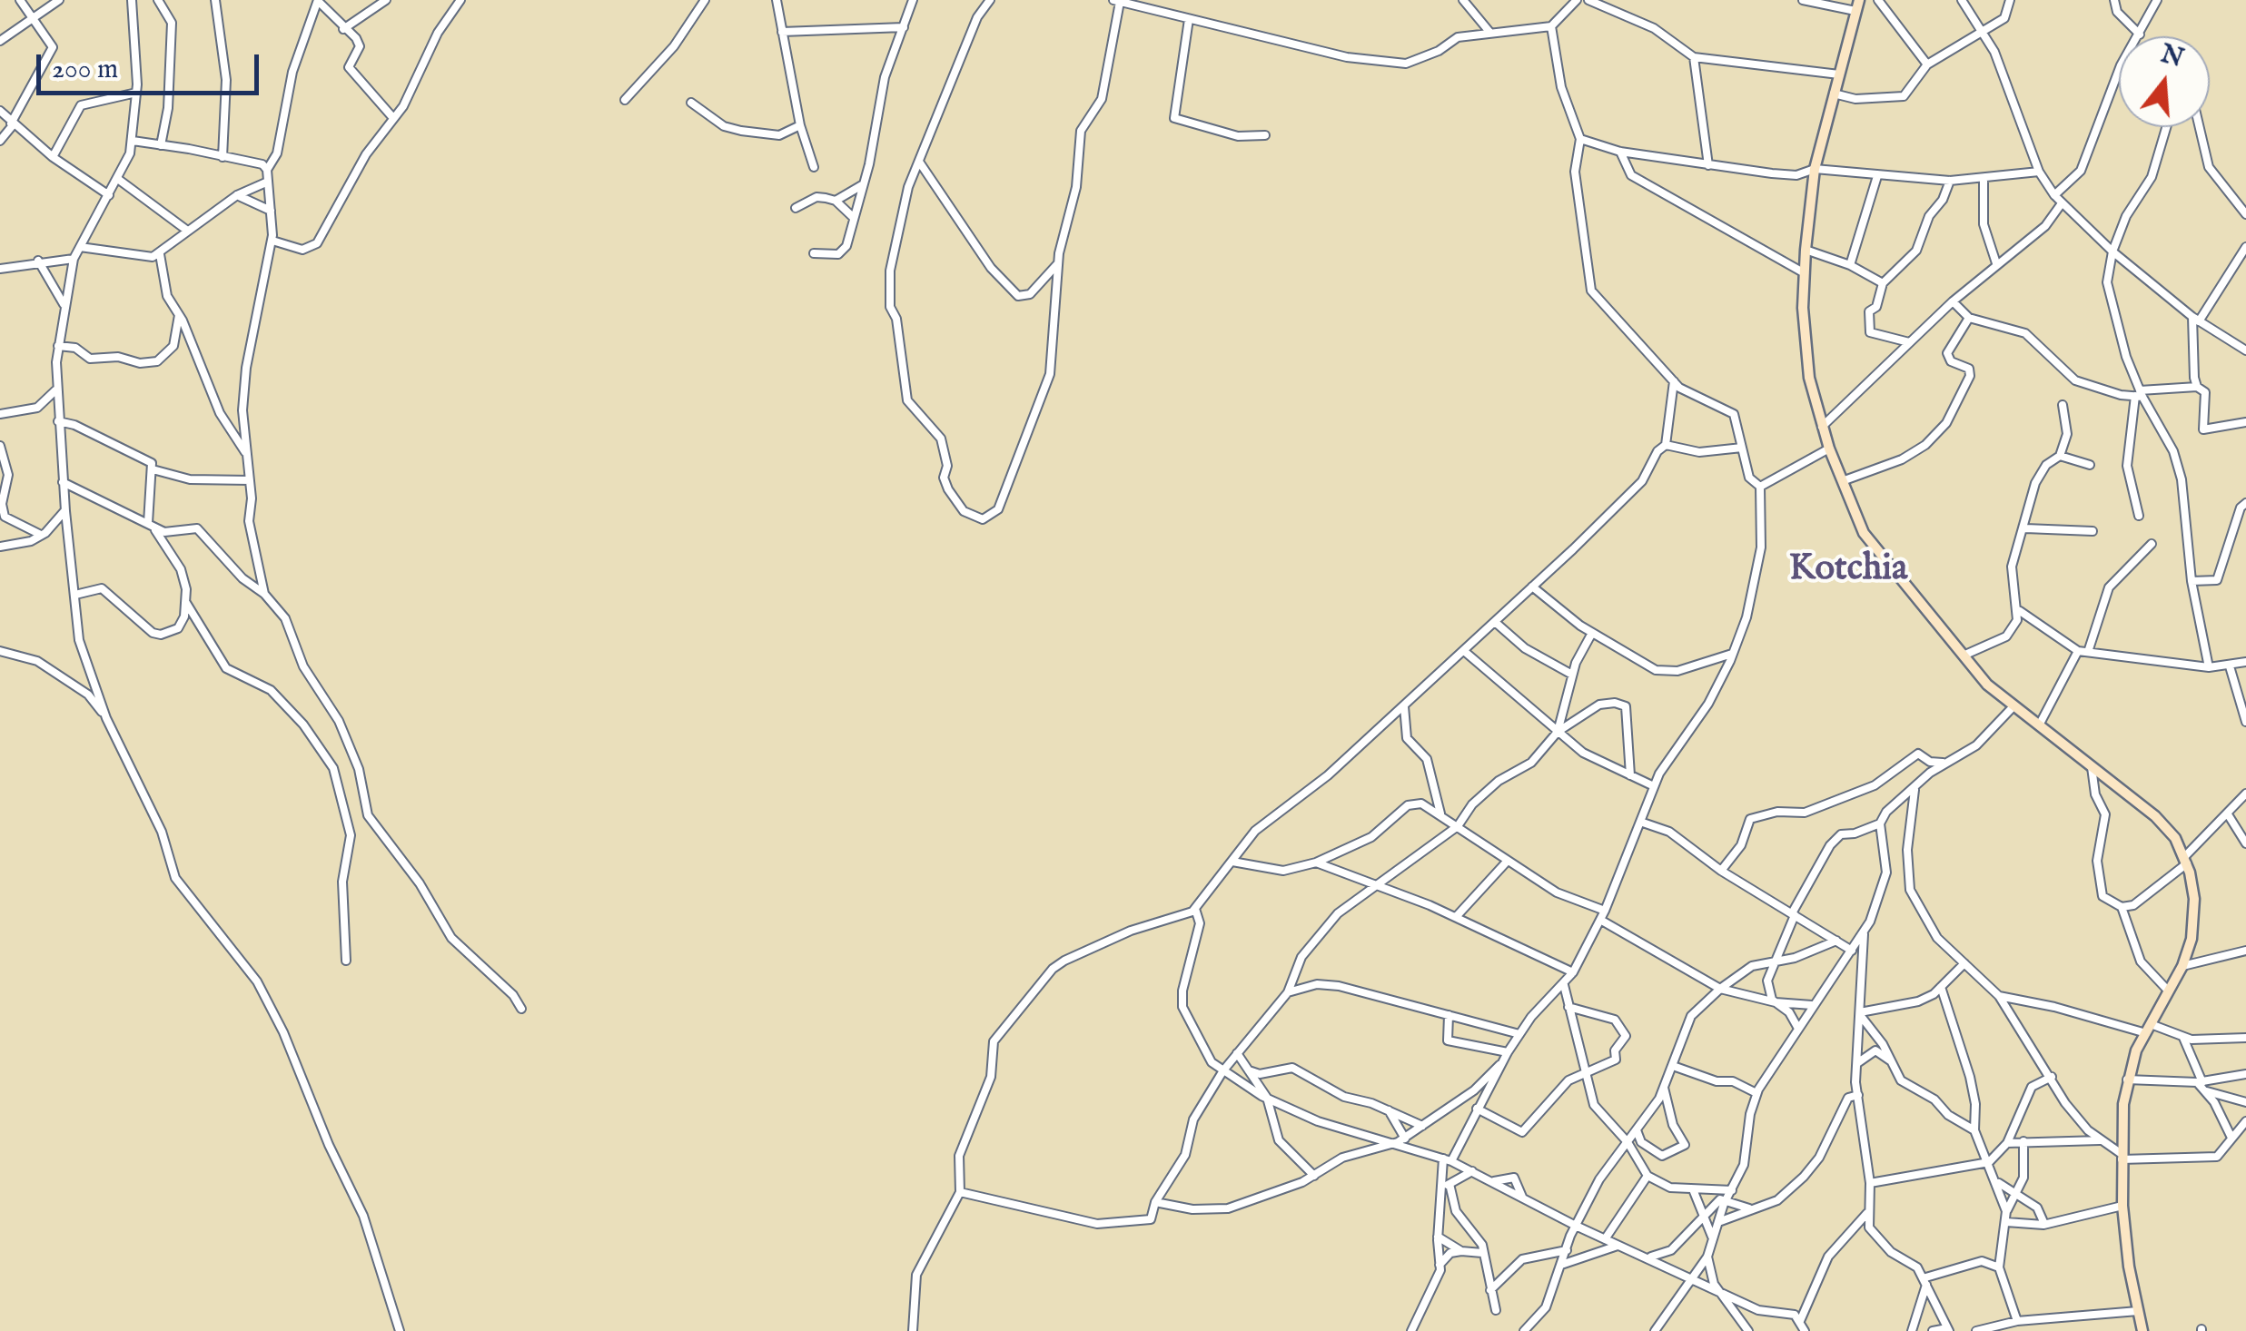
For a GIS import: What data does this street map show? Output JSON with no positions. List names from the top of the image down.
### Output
{
  "districts": ["Kotchia"],
  "scale_bar": "200 m",
  "north": "top"
}
